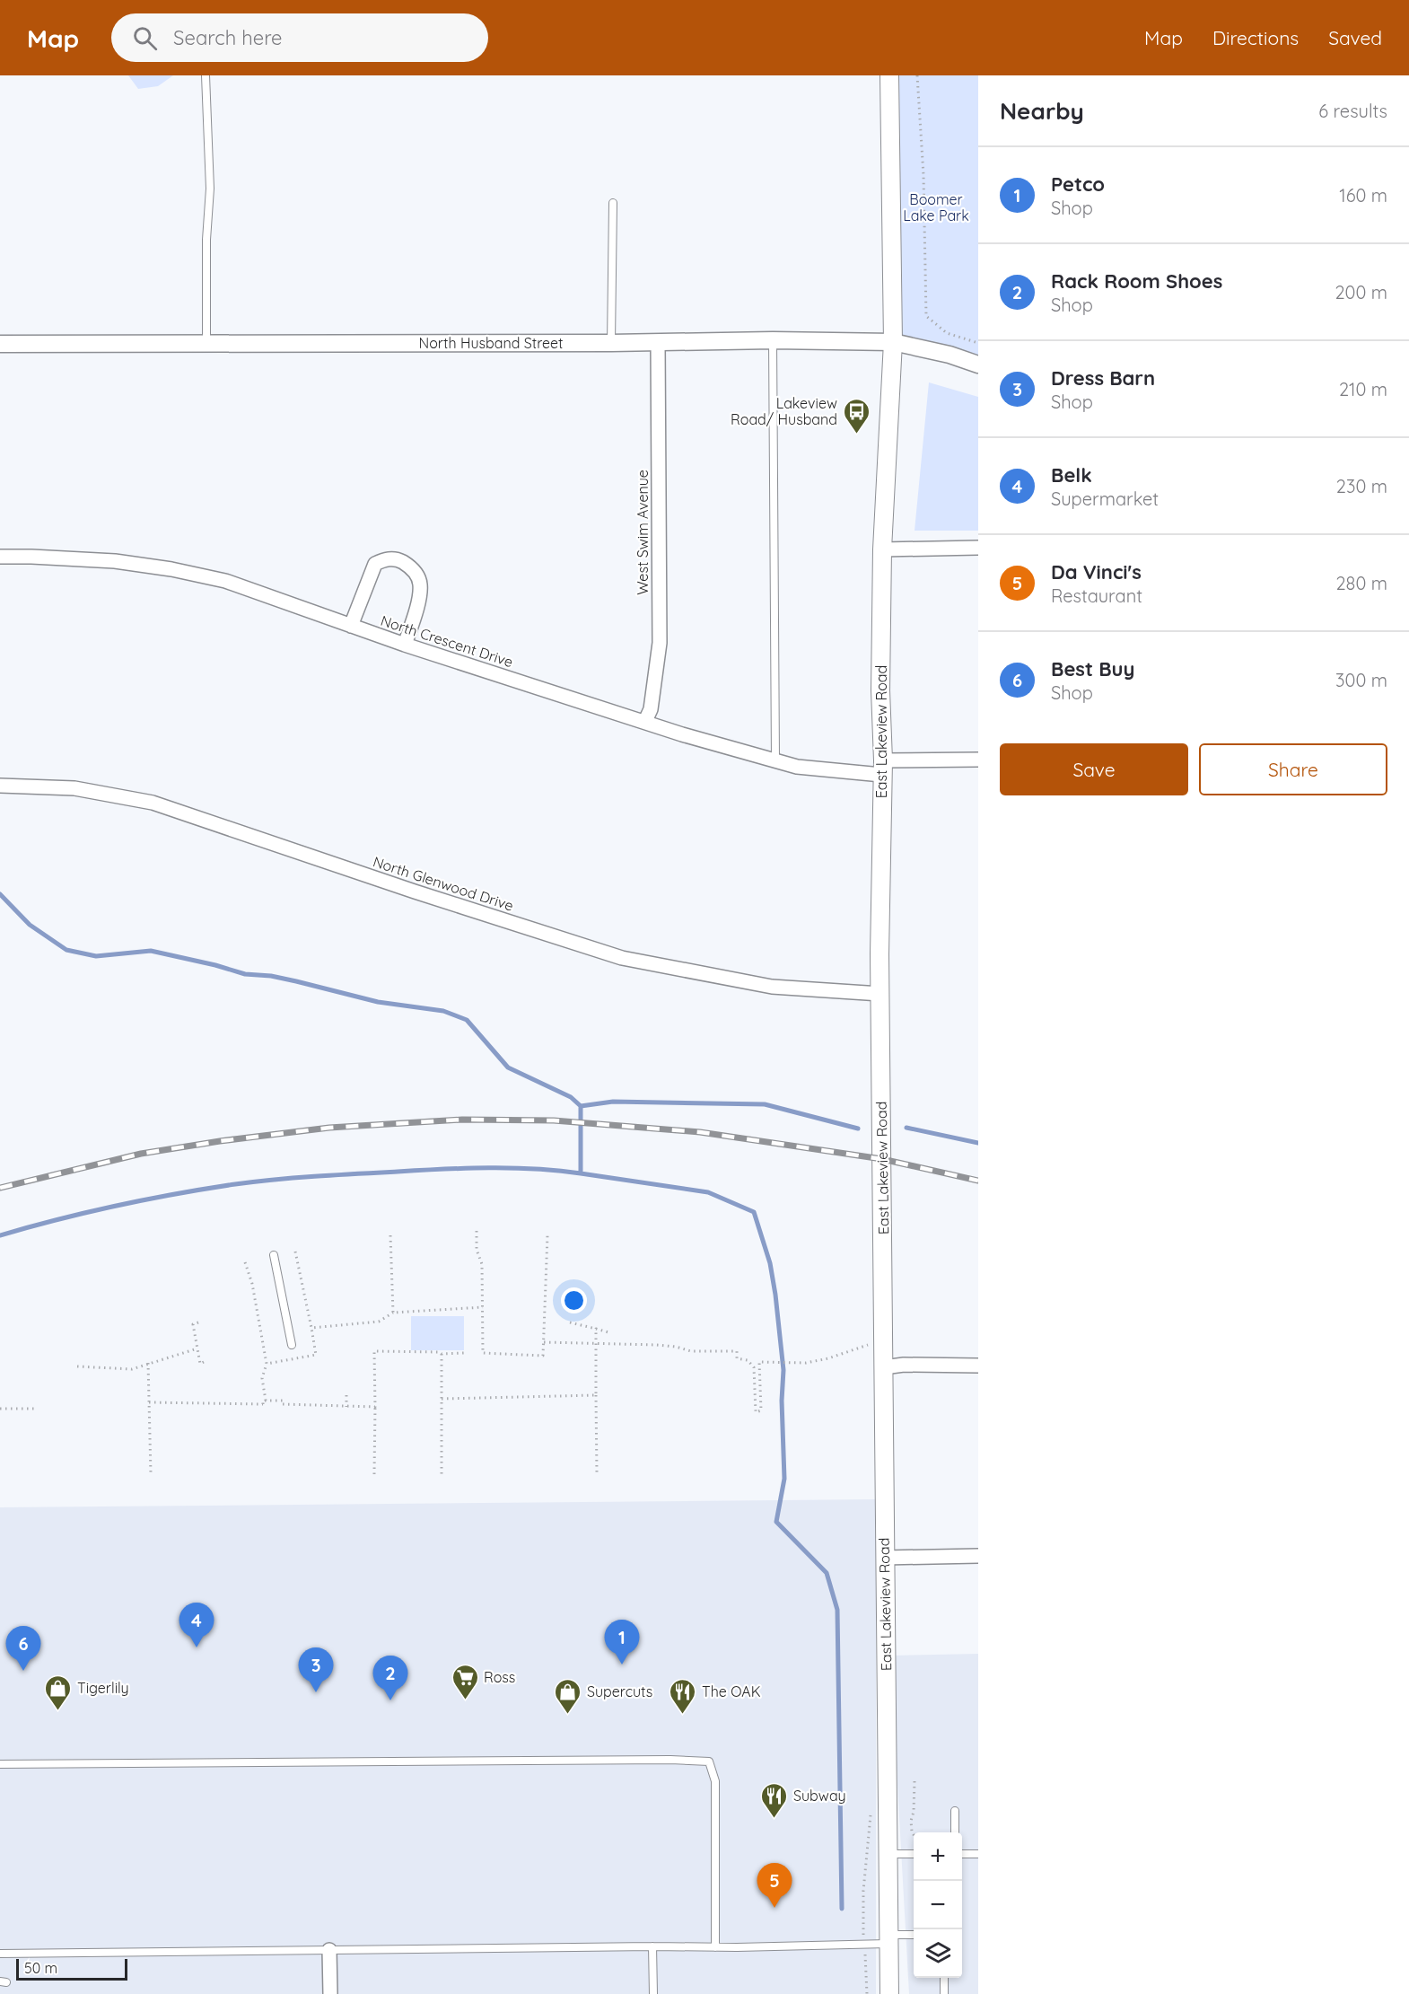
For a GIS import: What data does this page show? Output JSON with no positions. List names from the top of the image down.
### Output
{
  "streets": {
    "main road": ["East Lakeview Road"],
    "street": [
      "North Husband Street",
      "West Swim Avenue",
      "North Crescent Drive",
      "North Glenwood Drive"
    ]
  },
  "crossings": [
    ["North Husband Street", "West Swim Avenue"],
    ["North Husband Street", "East Lakeview Road"],
    ["West Swim Avenue", "North Crescent Drive"],
    ["North Crescent Drive", "East Lakeview Road"],
    ["East Lakeview Road", "North Glenwood Drive"]
  ],
  "parks": ["Boomer Lake Park"],
  "places": {
    "bus stop": ["Lakeview Road/ Husband"],
    "supermarket": ["Ross"],
    "shop": ["Tigerlily", "Supercuts"],
    "restaurant": ["The OAK", "Subway"]
  },
  "scale_bar": "50 m",
  "page": {
    "header": "Map",
    "search": "Search here",
    "nav": ["Map", "Directions", "Saved"],
    "heading": ["Nearby", "6 results"],
    "list": [
      {
        "mark": "1",
        "name": "Petco",
        "note": "Shop",
        "value": "160 m"
      },
      {
        "mark": "2",
        "name": "Rack Room Shoes",
        "note": "Shop",
        "value": "200 m"
      },
      {
        "mark": "3",
        "name": "Dress Barn",
        "note": "Shop",
        "value": "210 m"
      },
      {
        "mark": "4",
        "name": "Belk",
        "note": "Supermarket",
        "value": "230 m"
      },
      {
        "mark": "5",
        "name": "Da Vinci's",
        "note": "Restaurant",
        "value": "280 m"
      },
      {
        "mark": "6",
        "name": "Best Buy",
        "note": "Shop",
        "value": "300 m"
      }
    ],
    "buttons": ["Save", "Share"],
    "pins": [
      "4",
      "1",
      "6",
      "3",
      "2",
      "5"
    ],
    "map_buttons": ["+", "−"],
    "scale": "50 m"
  }
}
